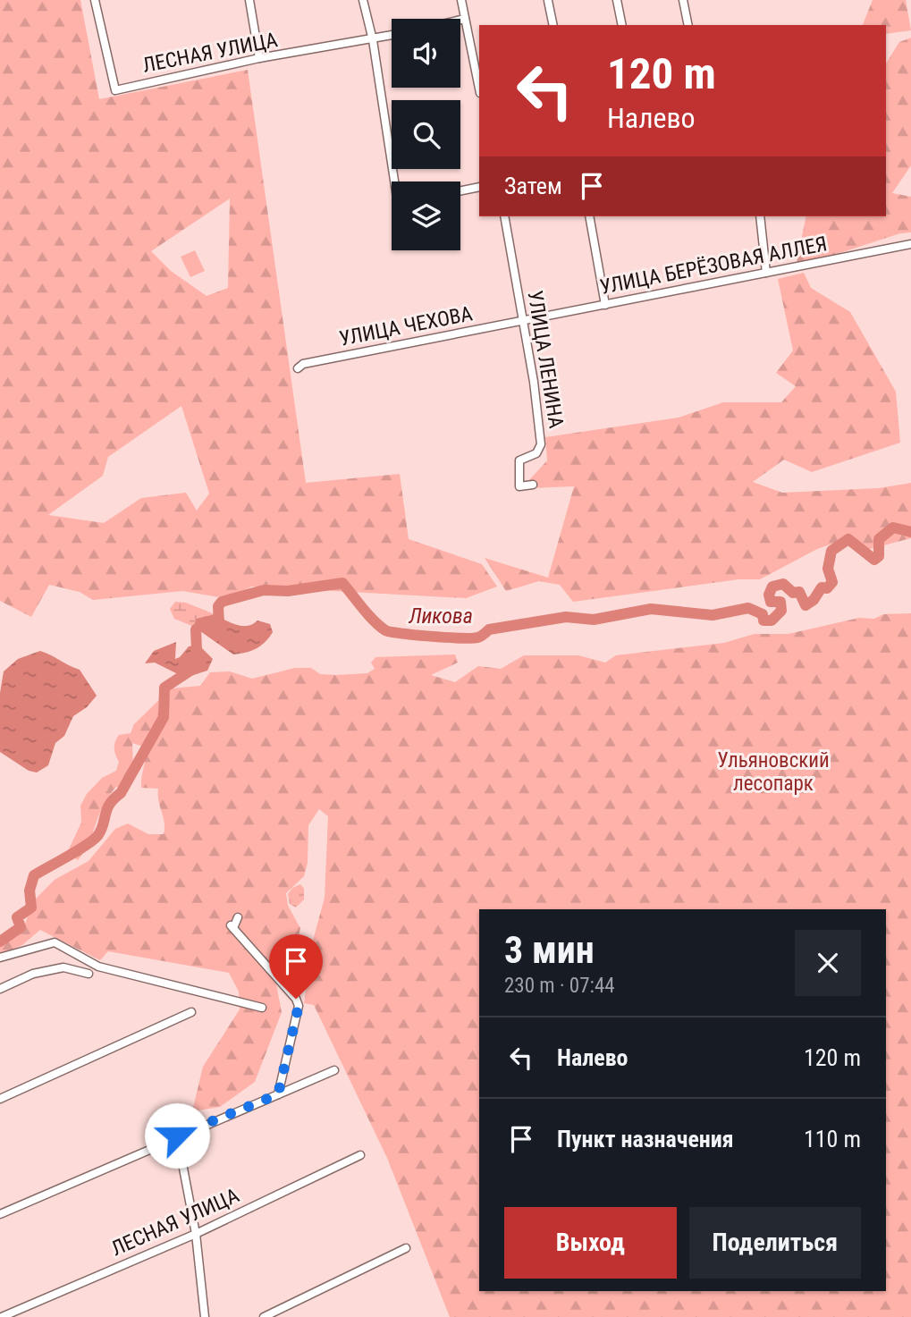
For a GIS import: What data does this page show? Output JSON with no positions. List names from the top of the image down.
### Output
{
  "streets": {
    "street": [
      "ЛЕСНАЯ УЛИЦА",
      "УЛИЦА БЕРЁЗОВАЯ АЛЛЕЯ",
      "УЛИЦА ЧЕХОВА",
      "УЛИЦА ЛЕНИНА"
    ]
  },
  "crossings": [
    ["УЛИЦА БЕРЁЗОВАЯ АЛЛЕЯ", "УЛИЦА ЧЕХОВА"],
    ["УЛИЦА БЕРЁЗОВАЯ АЛЛЕЯ", "УЛИЦА ЛЕНИНА"],
    ["УЛИЦА ЧЕХОВА", "УЛИЦА ЛЕНИНА"]
  ],
  "water": ["Ликова"],
  "parks": ["Ульяновский лесопарк"],
  "page": {
    "turn": ["120 m", "Налево"],
    "then": "Затем",
    "heading": ["3 мин", "230 m · 07:44"],
    "list": [
      {
        "name": "Налево",
        "value": "120 m"
      },
      {
        "name": "Пункт назначения",
        "value": "110 m"
      }
    ],
    "buttons": ["Выход", "Поделиться"]
  }
}
